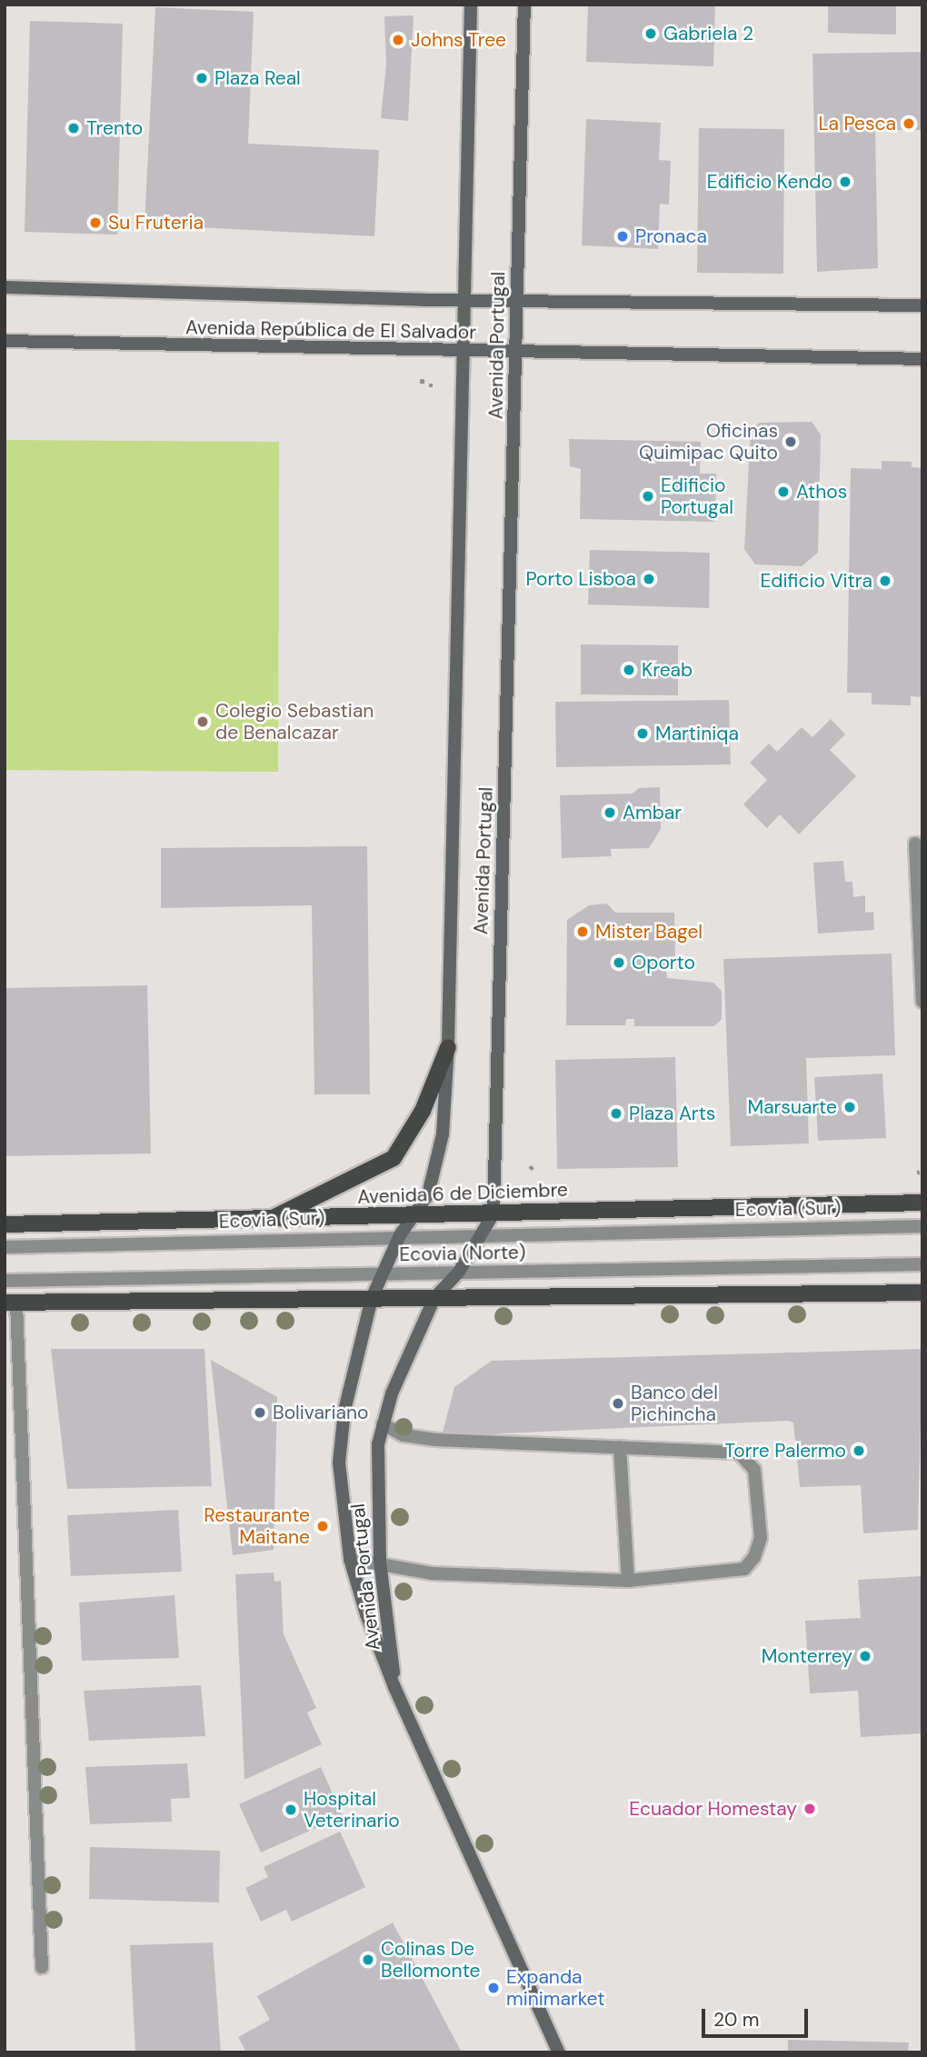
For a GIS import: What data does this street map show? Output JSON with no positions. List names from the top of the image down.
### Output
{
  "streets": {
    "main road": ["Avenida República de El Salvador", "Avenida Portugal", "Avenida 6 de Diciembre"],
    "street": ["Ecovia (Sur)", "Ecovia (Norte)"]
  },
  "crossings": [
    ["Avenida República de El Salvador", "Avenida Portugal"],
    ["Avenida Portugal", "Avenida 6 de Diciembre"],
    ["Avenida Portugal", "Ecovia (Sur)"],
    ["Avenida Portugal", "Ecovia (Norte)"]
  ],
  "places": [
    "Gabriela 2",
    "Johns Tree",
    "Plaza Real",
    "La Pesca",
    "Trento",
    "Edificio Kendo",
    "Su Fruteria",
    "Pronaca",
    "Oficinas Quimipac Quito",
    "Athos",
    "Edificio Portugal",
    "Porto Lisboa",
    "Edificio Vitra",
    "Kreab",
    "Colegio Sebastian de Benalcazar",
    "Martiniqa",
    "Ambar",
    "Mister Bagel",
    "Oporto",
    "Marsuarte",
    "Plaza Arts",
    "Banco del Pichincha",
    "Bolivariano",
    "Torre Palermo",
    "Restaurante Maitane",
    "Monterrey",
    "Ecuador Homestay",
    "Hospital Veterinario",
    "Colinas De Bellomonte",
    "Expanda minimarket"
  ],
  "scale_bar": "20 m"
}
